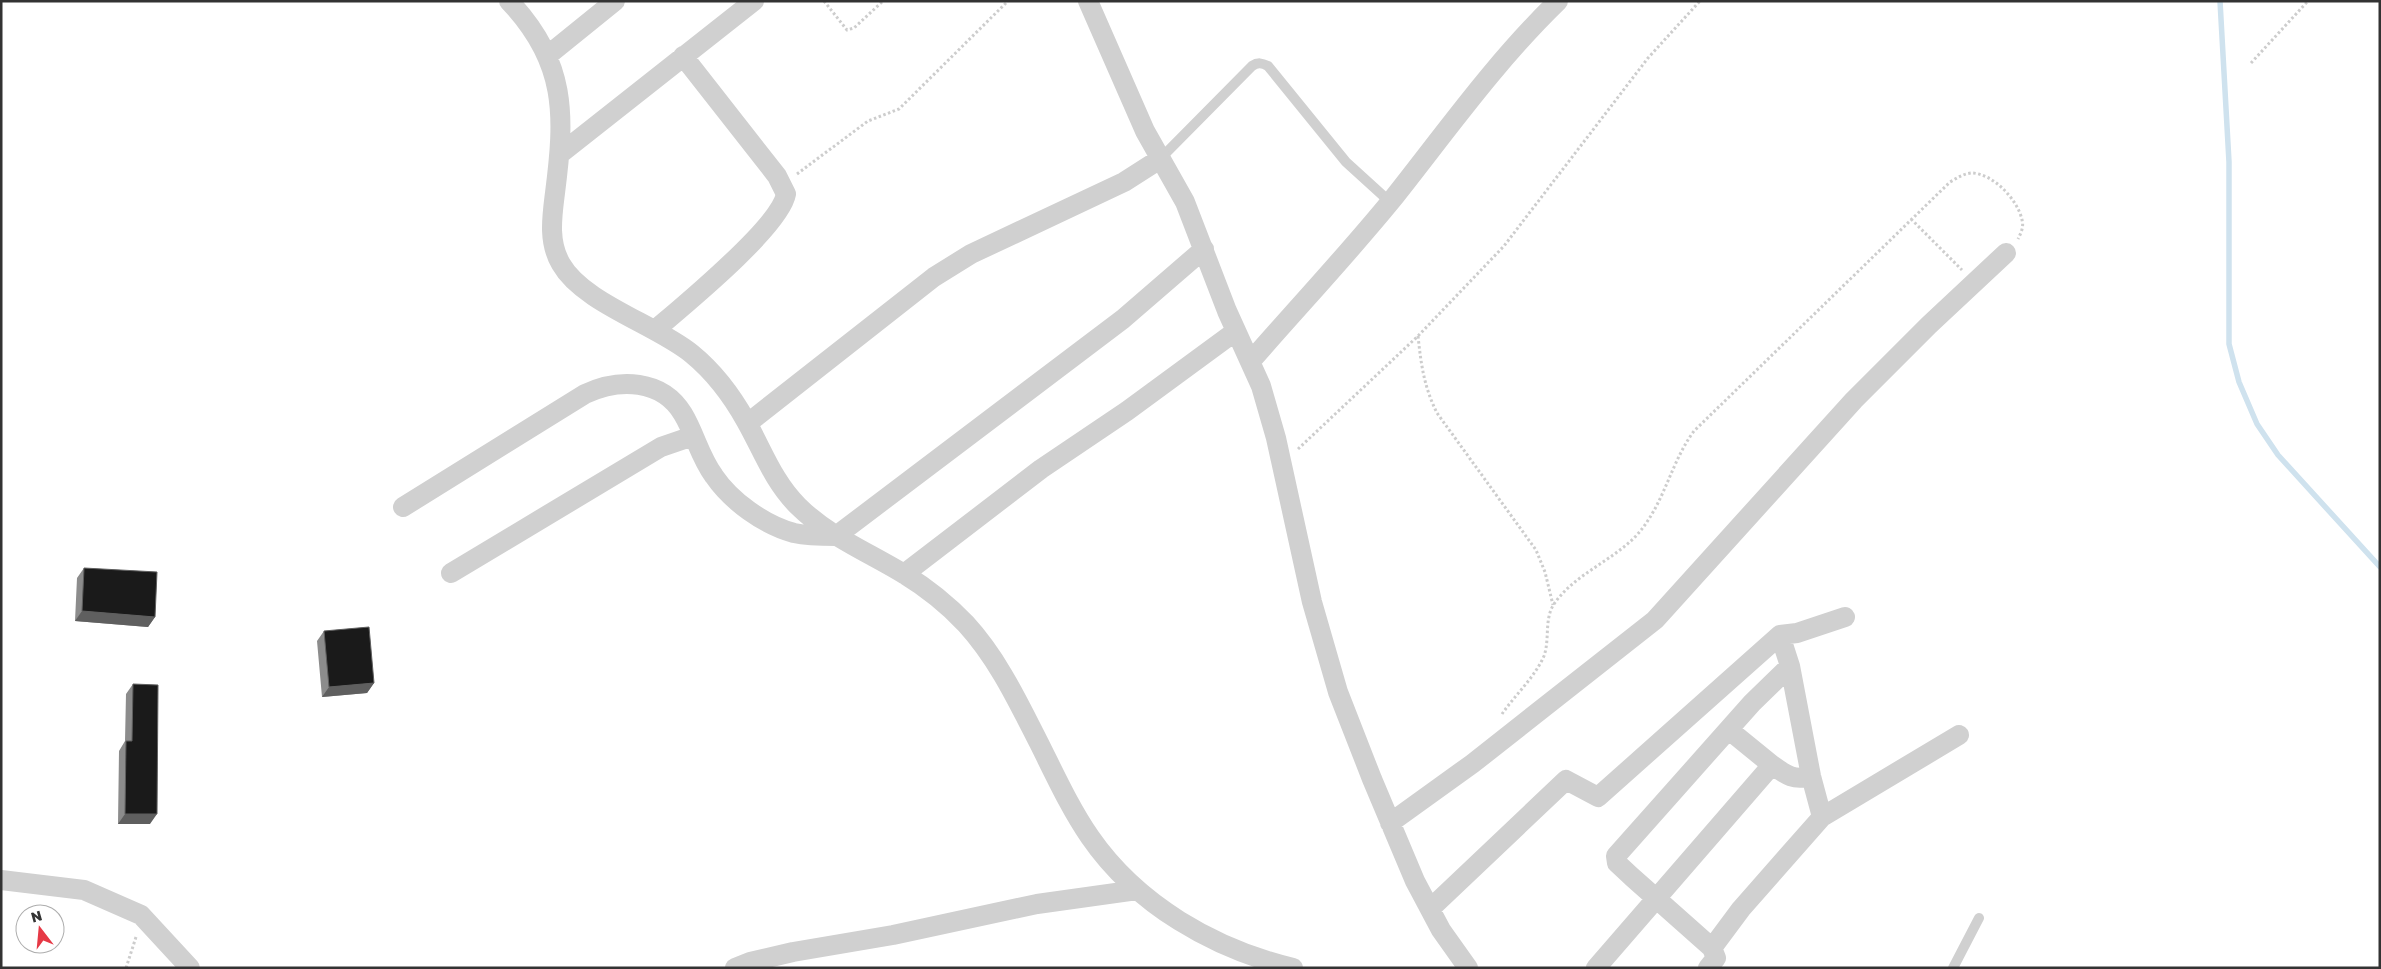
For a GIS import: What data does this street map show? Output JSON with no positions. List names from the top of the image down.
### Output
{
  "north": "top"
}
